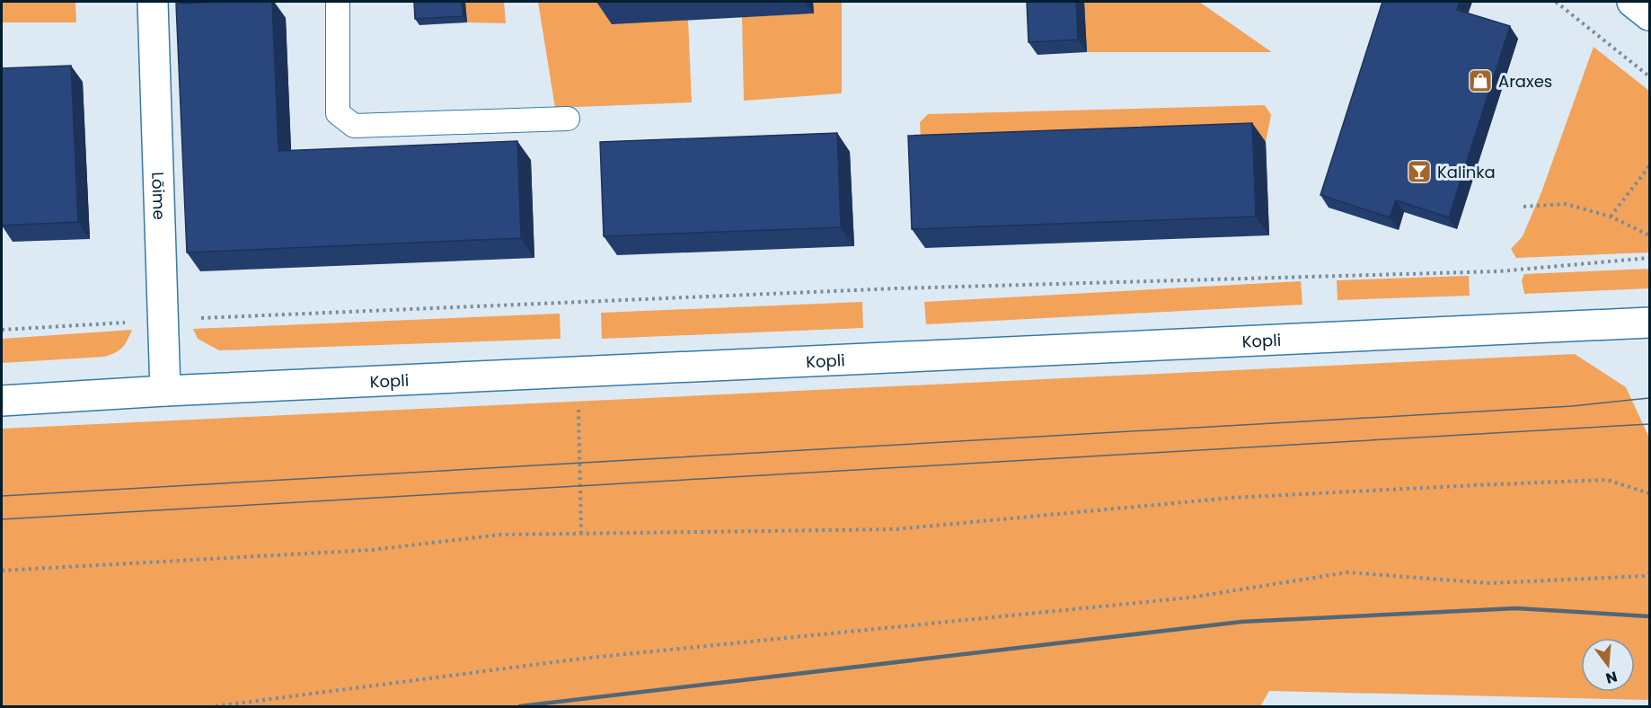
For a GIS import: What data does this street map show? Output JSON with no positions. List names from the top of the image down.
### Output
{
  "streets": {
    "street": ["Lõime", "Kopli"]
  },
  "crossings": [
    ["Lõime", "Kopli"]
  ],
  "places": {
    "shop": ["Araxes"],
    "bar": ["Kalinka"]
  },
  "north": "bottom"
}
